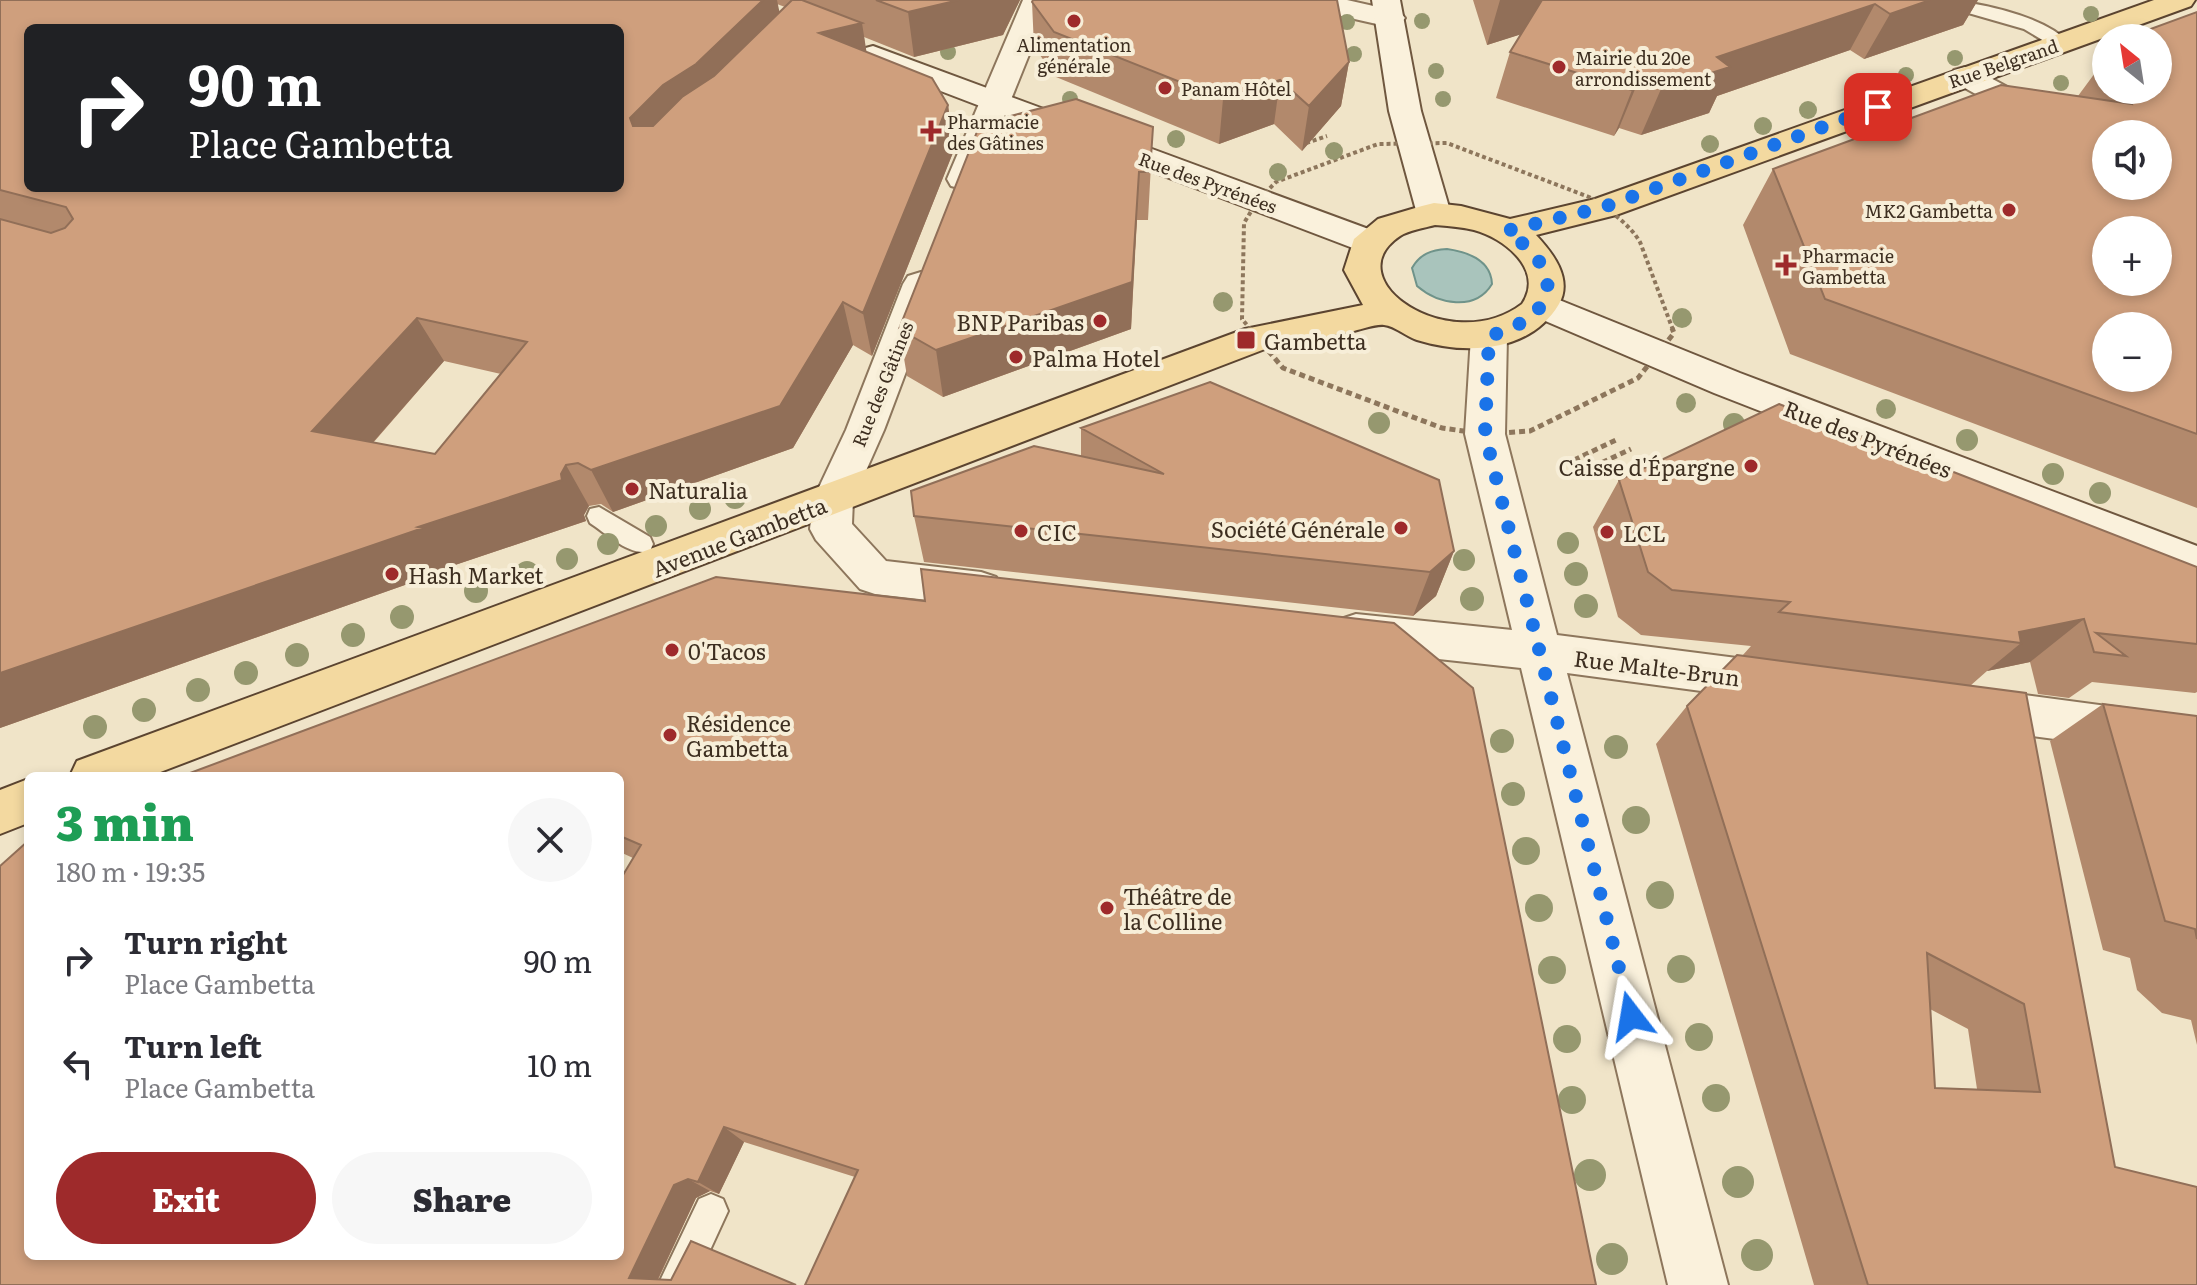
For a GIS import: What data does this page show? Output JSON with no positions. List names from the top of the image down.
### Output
{
  "streets": {
    "main road": ["Rue Belgrand", "Avenue Gambetta"],
    "street": ["Rue des Pyrénées", "Rue des Gâtines", "Rue Malte-Brun"]
  },
  "crossings": [
    ["Rue Belgrand", "Rue des Pyrénées"],
    ["Rue Belgrand", "Avenue Gambetta"],
    ["Rue des Pyrénées", "Avenue Gambetta"],
    ["Rue des Gâtines", "Avenue Gambetta"]
  ],
  "places": {
    "other": [
      "Alimentation générale",
      "Mairie du 20e arrondissement",
      "Panam Hôtel",
      "MK2 Gambetta",
      "BNP Paribas",
      "Palma Hotel",
      "Caisse d'Épargne",
      "Naturalia",
      "Société Générale",
      "CIC",
      "LCL",
      "Hash Market",
      "0'Tacos",
      "Résidence Gambetta",
      "Théâtre de la Colline"
    ],
    "health": ["Pharmacie des Gâtines", "Pharmacie Gambetta"],
    "transit": ["Gambetta"]
  },
  "north": "top left",
  "page": {
    "map_buttons": ["+", "−"],
    "turn": ["90 m", "Place Gambetta"],
    "heading": ["3 min", "180 m · 19:35"],
    "list": [
      {
        "name": "Turn right",
        "note": "Place Gambetta",
        "value": "90 m"
      },
      {
        "name": "Turn left",
        "note": "Place Gambetta",
        "value": "10 m"
      }
    ],
    "buttons": ["Exit", "Share"]
  }
}
